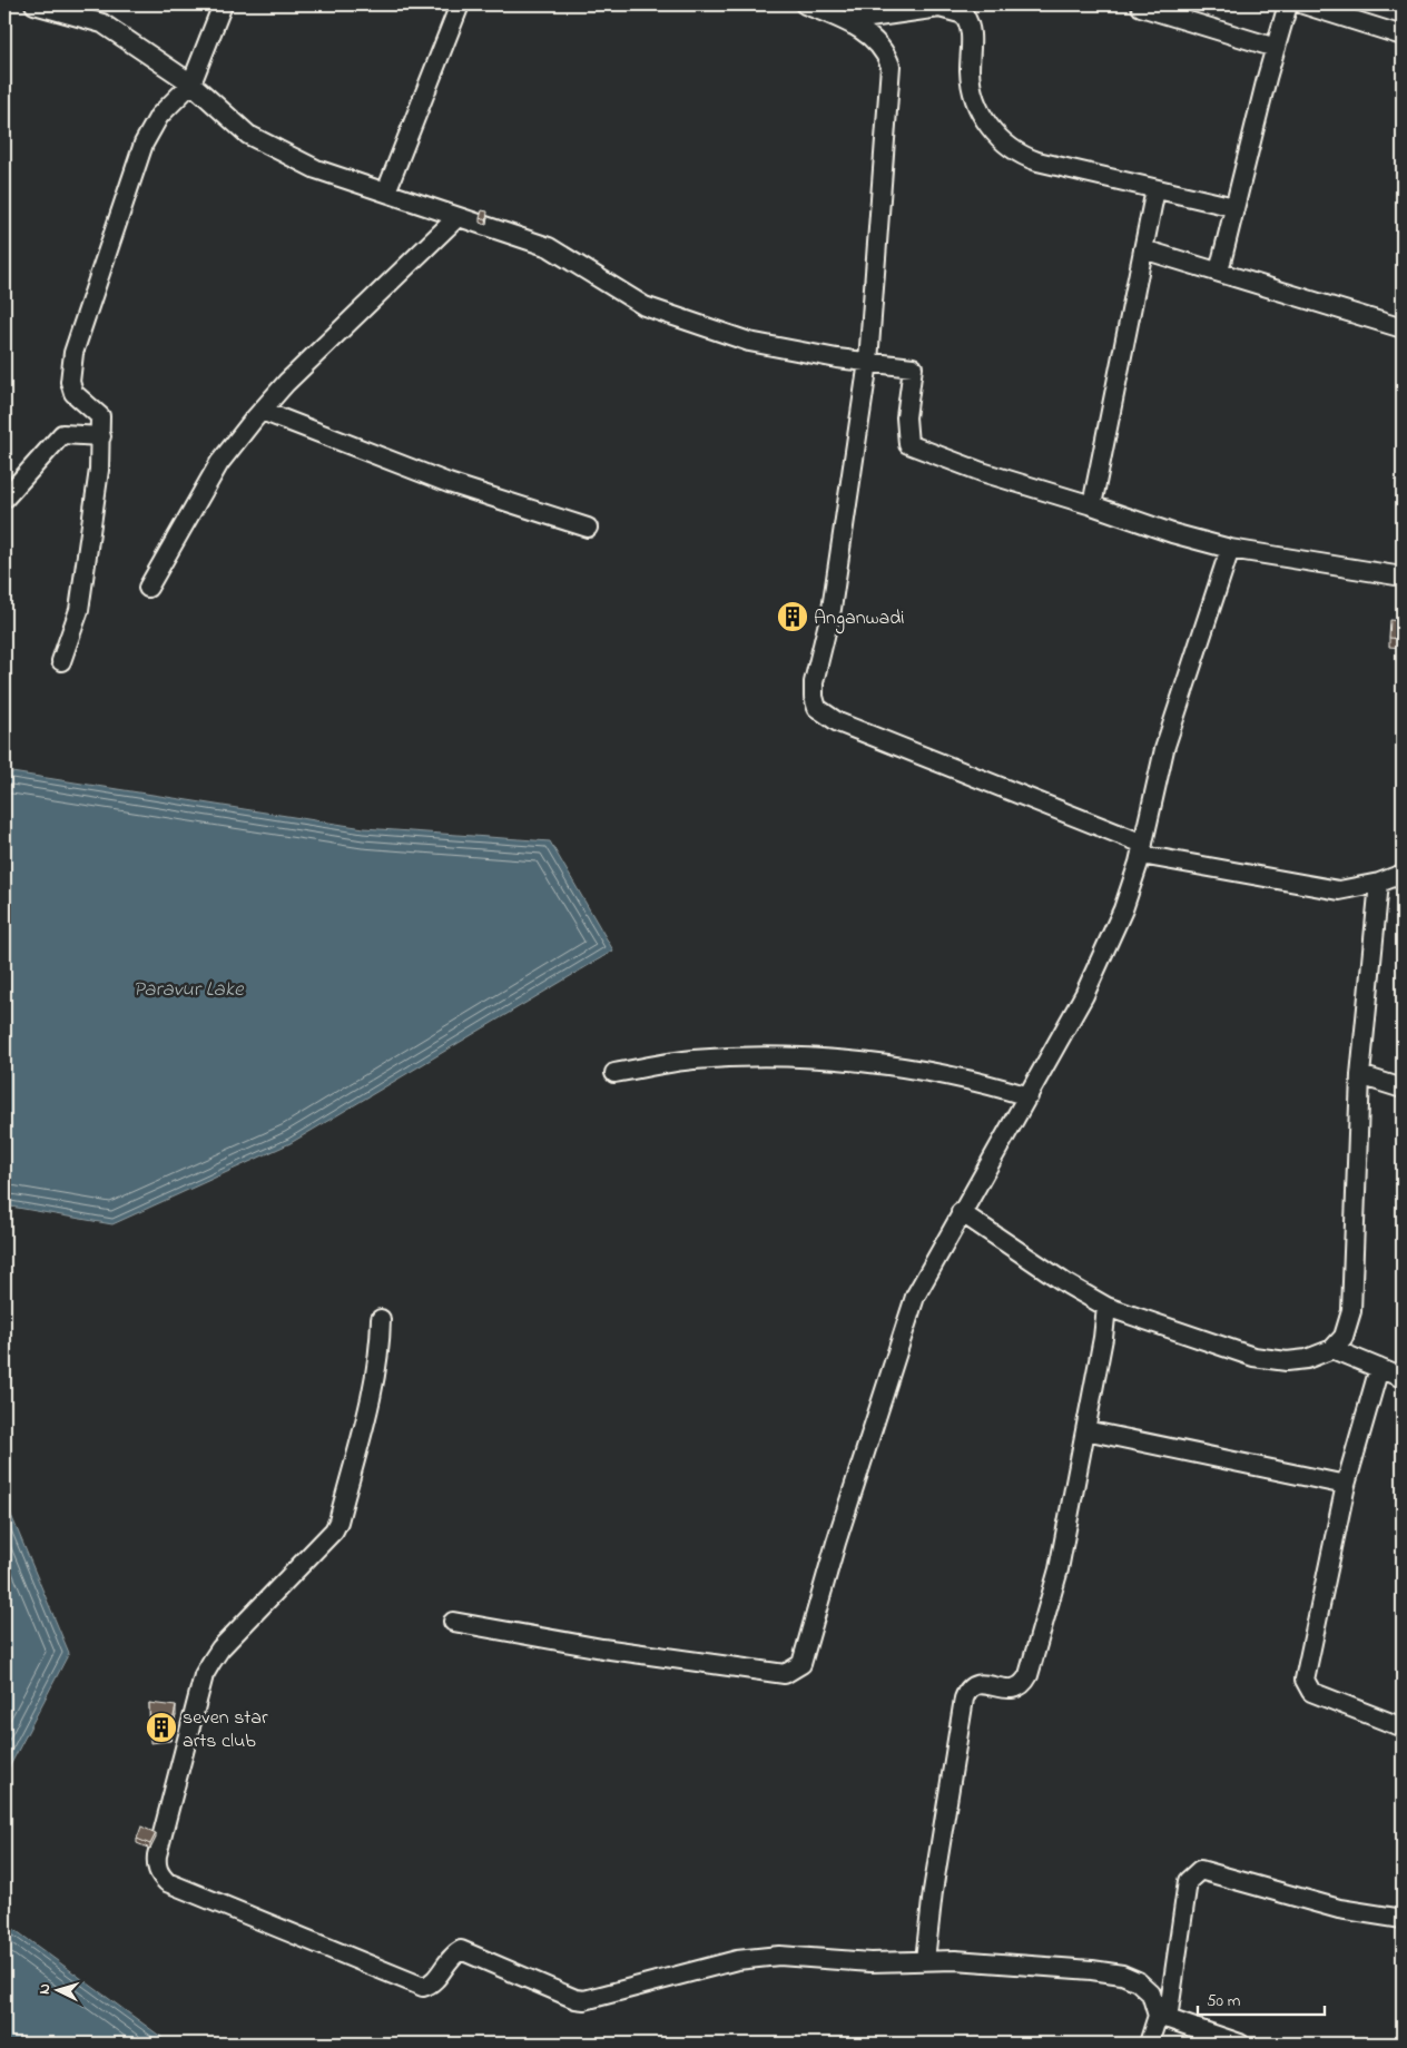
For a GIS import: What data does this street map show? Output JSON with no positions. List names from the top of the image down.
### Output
{
  "water": ["Paravur Lake"],
  "places": {
    "building": ["Anganwadi", "seven star arts club"]
  },
  "scale_bar": "50 m",
  "north": "left"
}
